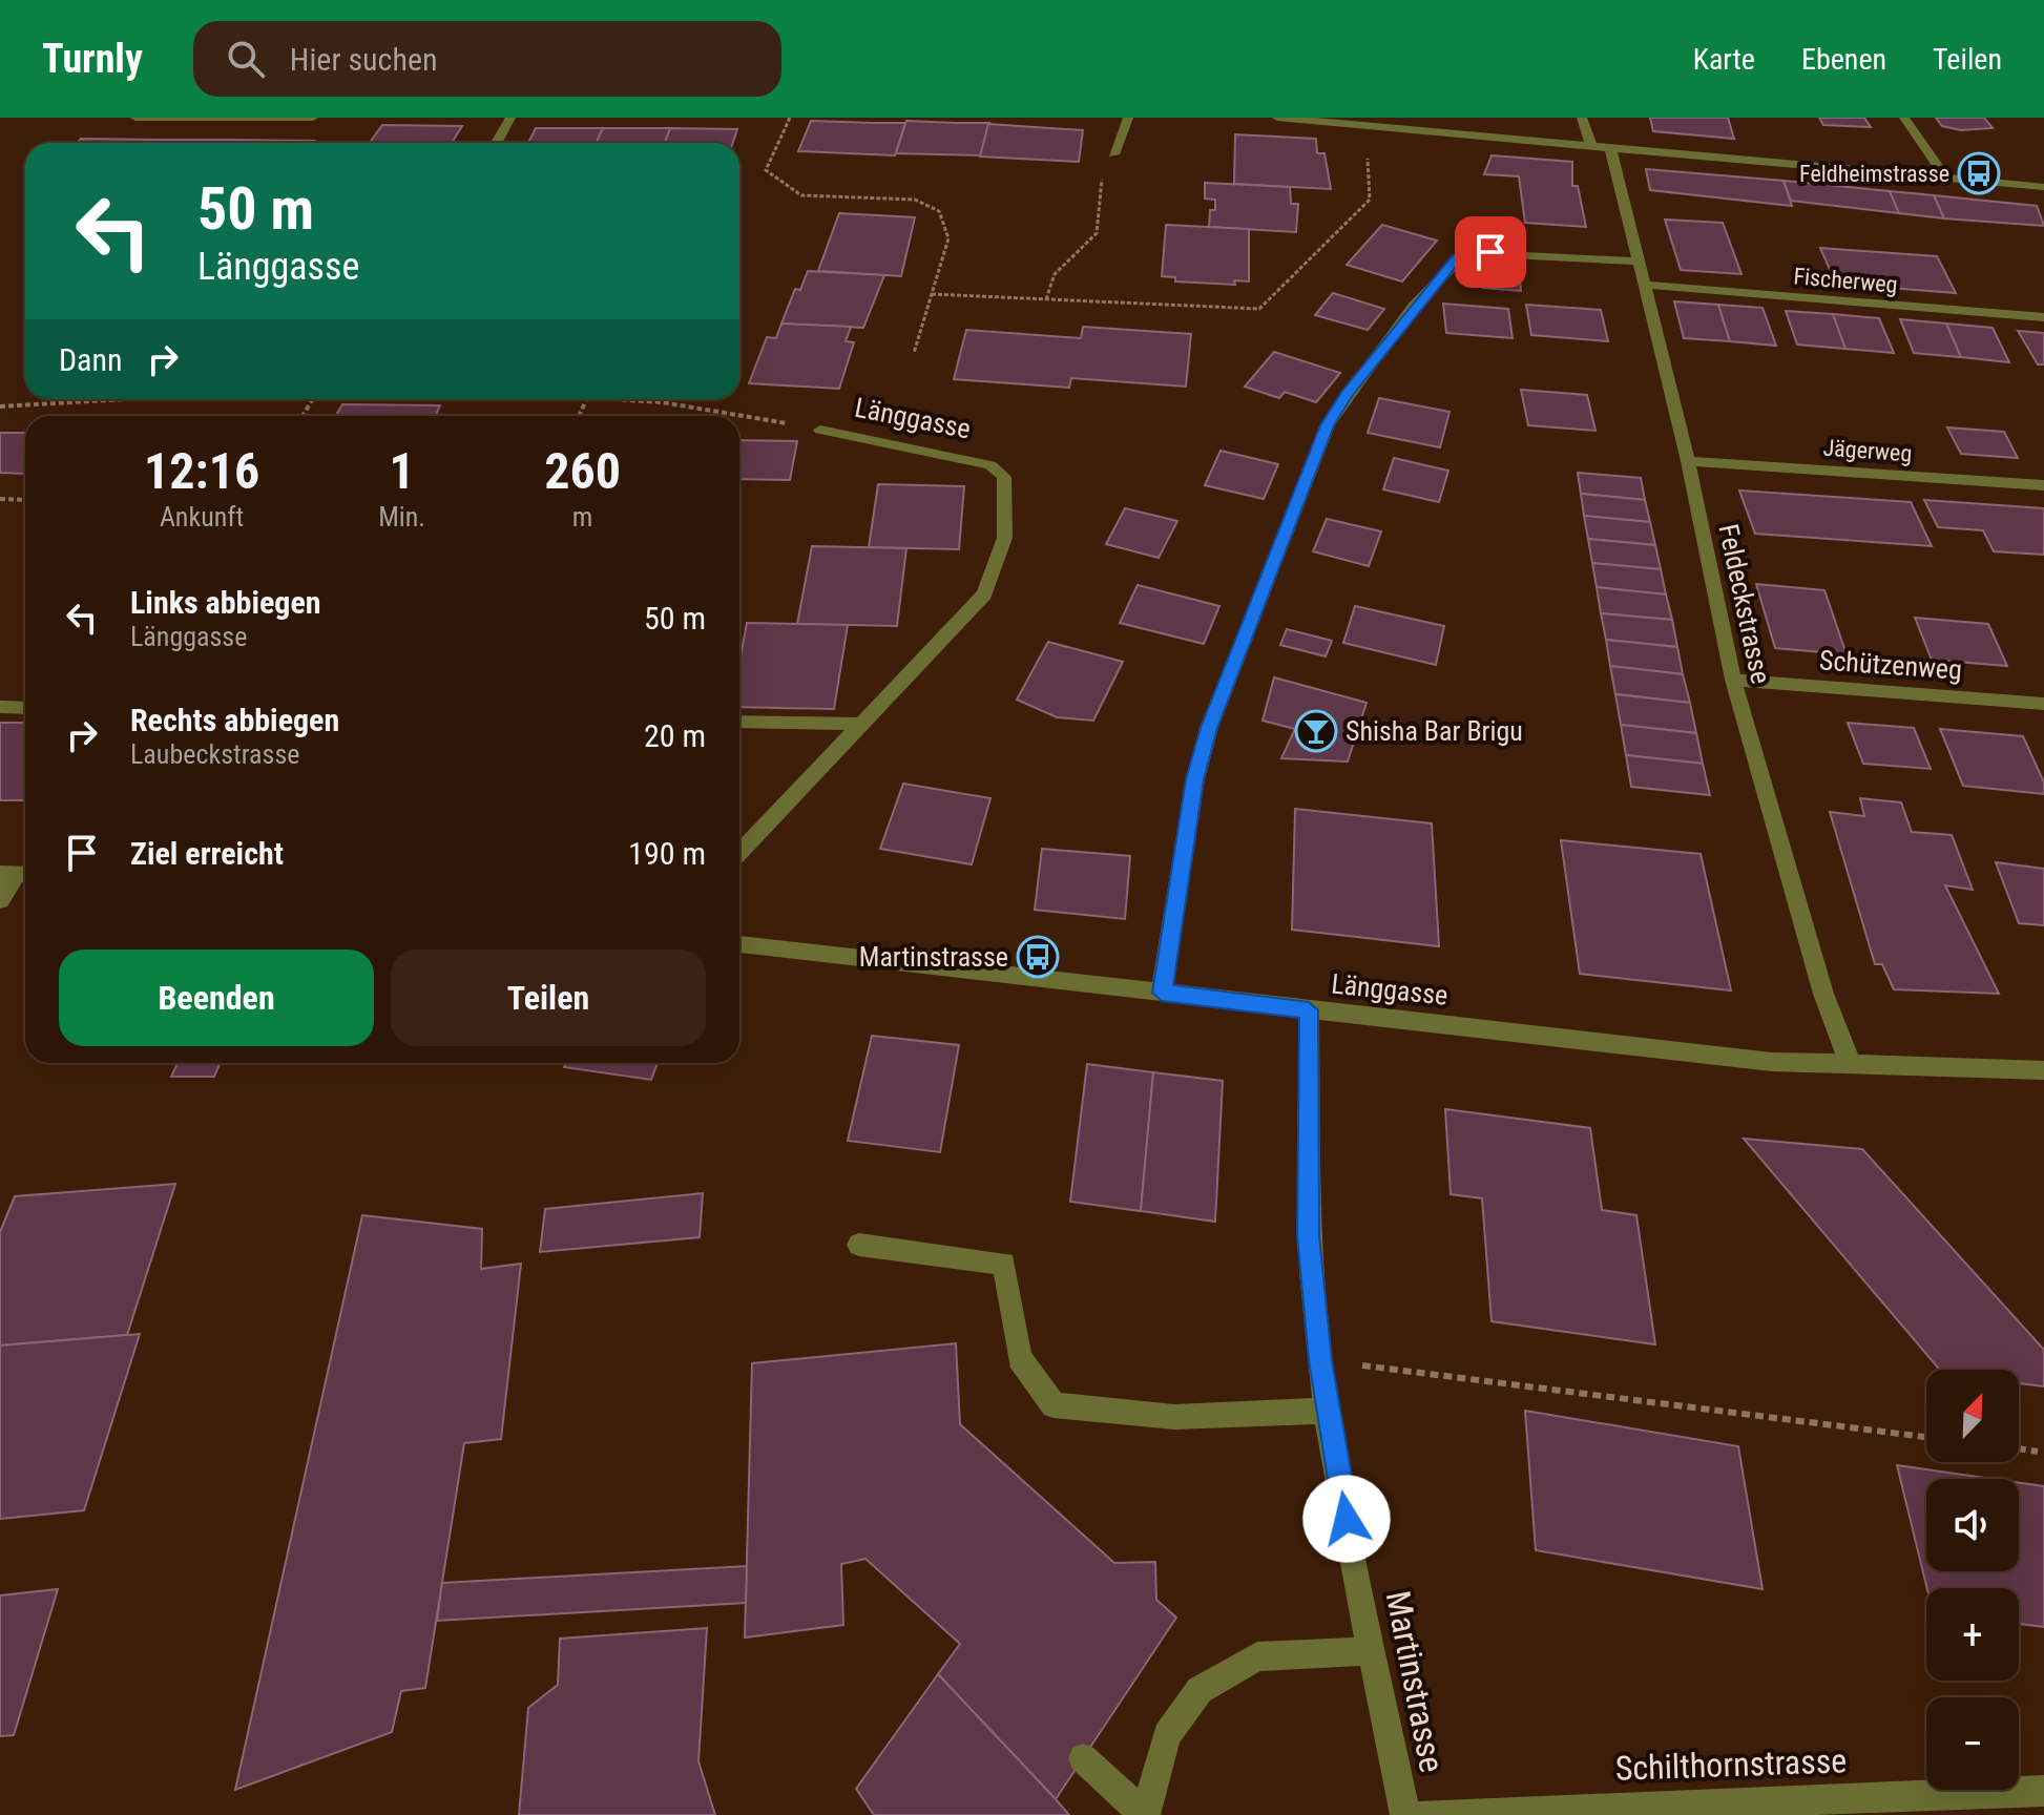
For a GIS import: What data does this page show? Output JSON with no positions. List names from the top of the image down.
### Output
{
  "streets": {
    "street": [
      "Fischerweg",
      "Länggasse",
      "Jägerweg",
      "Feldeckstrasse",
      "Schützenweg",
      "Martinstrasse",
      "Schilthornstrasse"
    ]
  },
  "crossings": [
    ["Fischerweg", "Feldeckstrasse"],
    ["Länggasse", "Feldeckstrasse"],
    ["Länggasse", "Martinstrasse"],
    ["Jägerweg", "Feldeckstrasse"],
    ["Feldeckstrasse", "Schützenweg"]
  ],
  "places": {
    "bus stop": ["Feldheimstrasse", "Martinstrasse"],
    "bar": ["Shisha Bar Brigu"]
  },
  "north": "top right",
  "page": {
    "header": "Turnly",
    "search": "Hier suchen",
    "nav": ["Karte", "Ebenen", "Teilen"],
    "turn": ["50 m", "Länggasse"],
    "then": "Dann",
    "eta": [
      "12:16",
      "Ankunft",
      "1",
      "Min.",
      "260",
      "m"
    ],
    "list": [
      {
        "name": "Links abbiegen",
        "note": "Länggasse",
        "value": "50 m"
      },
      {
        "name": "Rechts abbiegen",
        "note": "Laubeckstrasse",
        "value": "20 m"
      },
      {
        "name": "Ziel erreicht",
        "value": "190 m"
      }
    ],
    "buttons": ["Beenden", "Teilen"],
    "map_buttons": ["+", "−"]
  }
}
